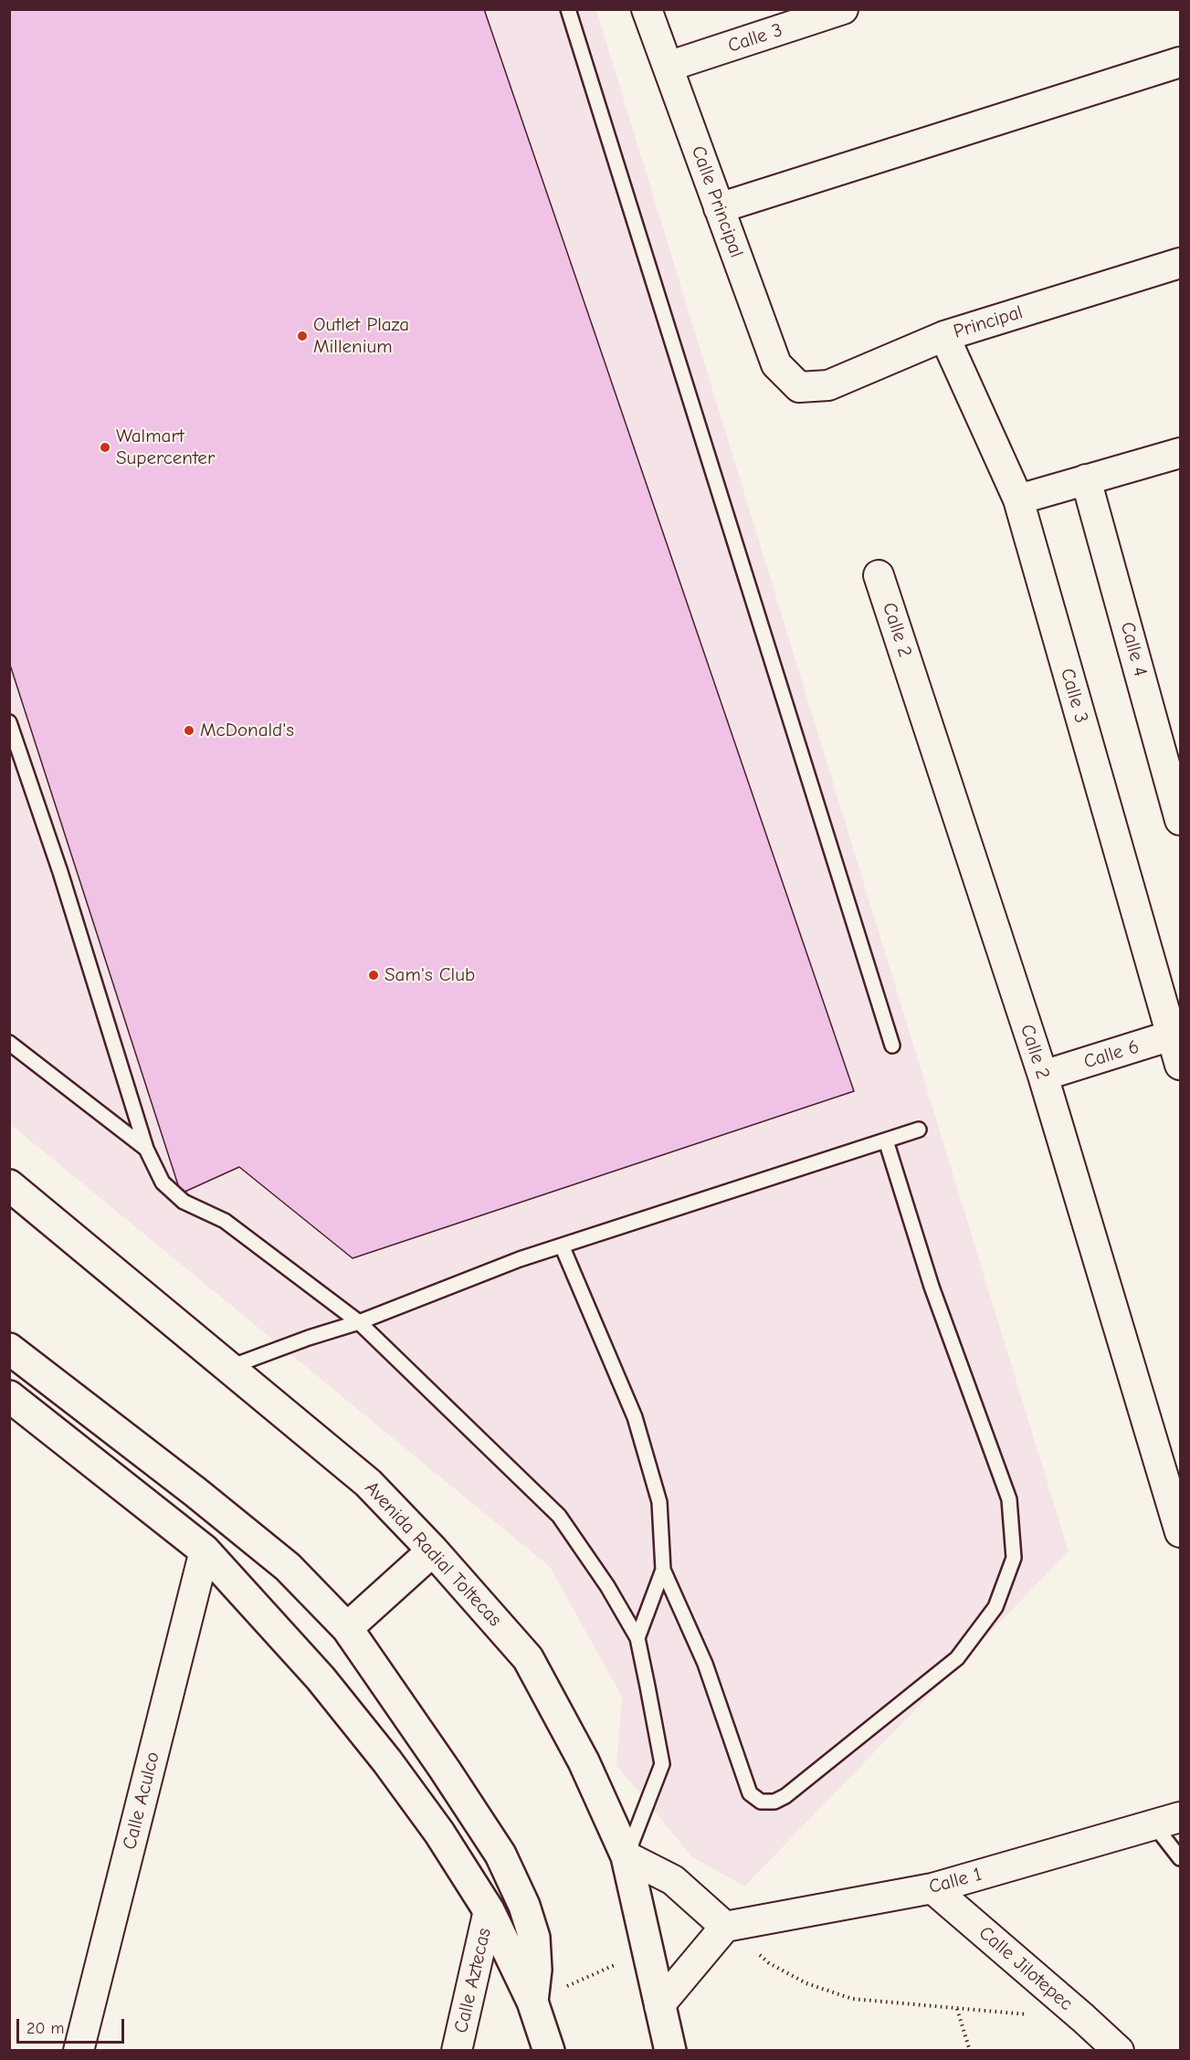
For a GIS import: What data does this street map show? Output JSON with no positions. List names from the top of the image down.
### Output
{
  "streets": {
    "main road": ["Avenida Radial Toltecas"],
    "street": [
      "Calle 3",
      "Calle Principal",
      "Principal",
      "Calle 2",
      "Calle 4",
      "Calle 6",
      "Calle Aculco",
      "Calle 1",
      "Calle Jilotepec",
      "Calle Aztecas"
    ]
  },
  "crossings": [
    ["Calle 3", "Calle Principal"],
    ["Calle 3", "Principal"],
    ["Calle 3", "Calle 6"],
    ["Calle Principal", "Principal"],
    ["Calle 2", "Calle 6"],
    ["Calle 1", "Calle Jilotepec"]
  ],
  "places": [
    "Outlet Plaza Millenium",
    "Walmart Supercenter",
    "McDonald's",
    "Sam's Club"
  ],
  "scale_bar": "20 m"
}
